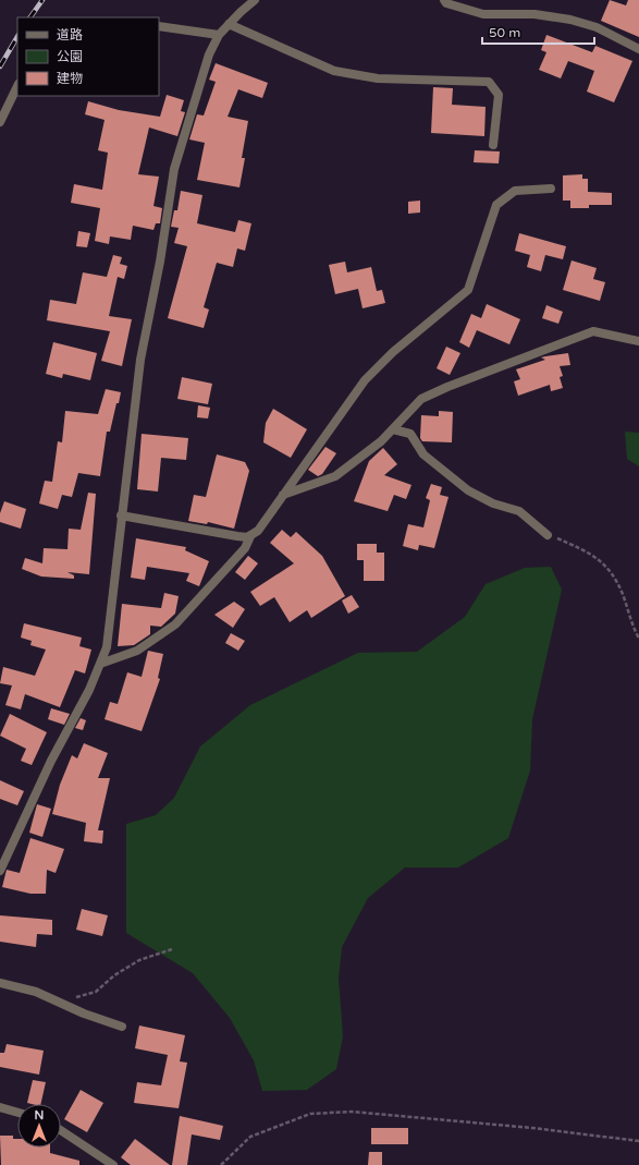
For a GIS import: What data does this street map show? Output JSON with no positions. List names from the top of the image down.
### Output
{
  "legend": ["道路", "公園", "建物"],
  "scale_bar": "50 m",
  "north": "top"
}
